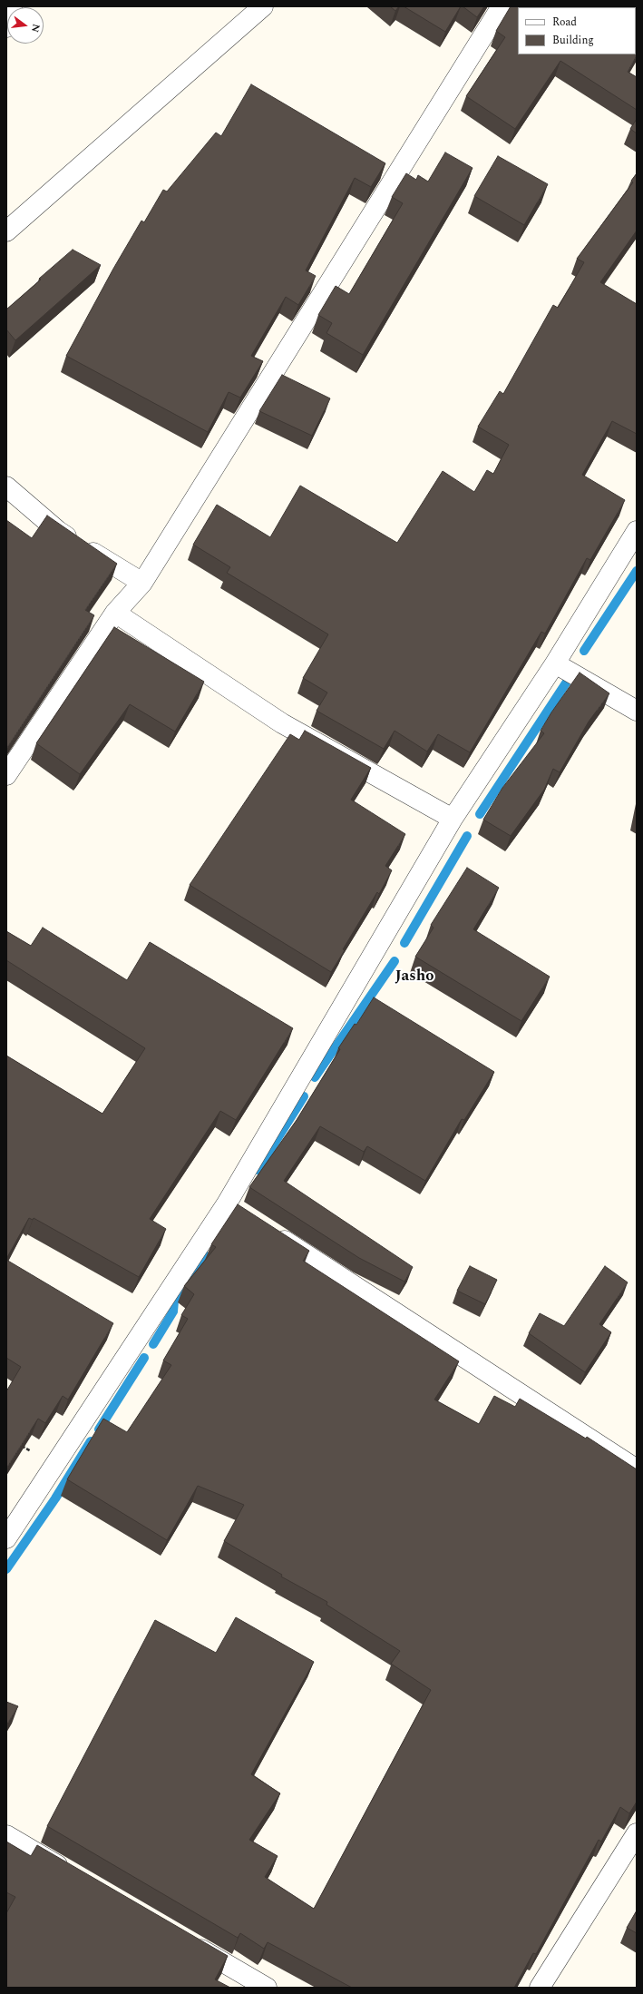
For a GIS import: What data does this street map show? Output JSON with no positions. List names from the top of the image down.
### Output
{
  "districts": ["Jasho"],
  "legend": ["Road", "Building"],
  "north": "right"
}
